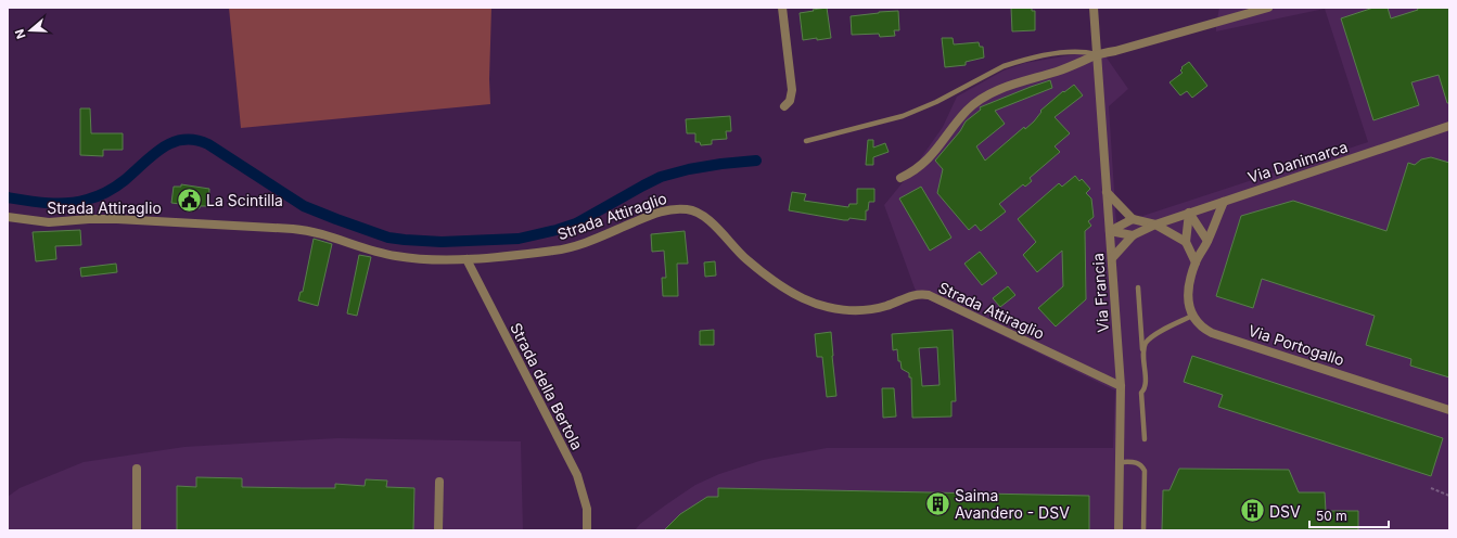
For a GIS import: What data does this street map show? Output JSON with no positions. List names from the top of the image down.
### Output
{
  "streets": {
    "street": [
      "Via Danimarca",
      "Strada Attiraglio",
      "Via Francia",
      "Via Portogallo",
      "Strada della Bertola"
    ]
  },
  "crossings": [
    ["Via Danimarca", "Via Francia"],
    ["Strada Attiraglio", "Via Francia"],
    ["Strada Attiraglio", "Strada della Bertola"]
  ],
  "places": {
    "public building": ["La Scintilla"],
    "building": ["Saima Avandero - DSV", "DSV"]
  },
  "scale_bar": "50 m",
  "north": "left"
}
